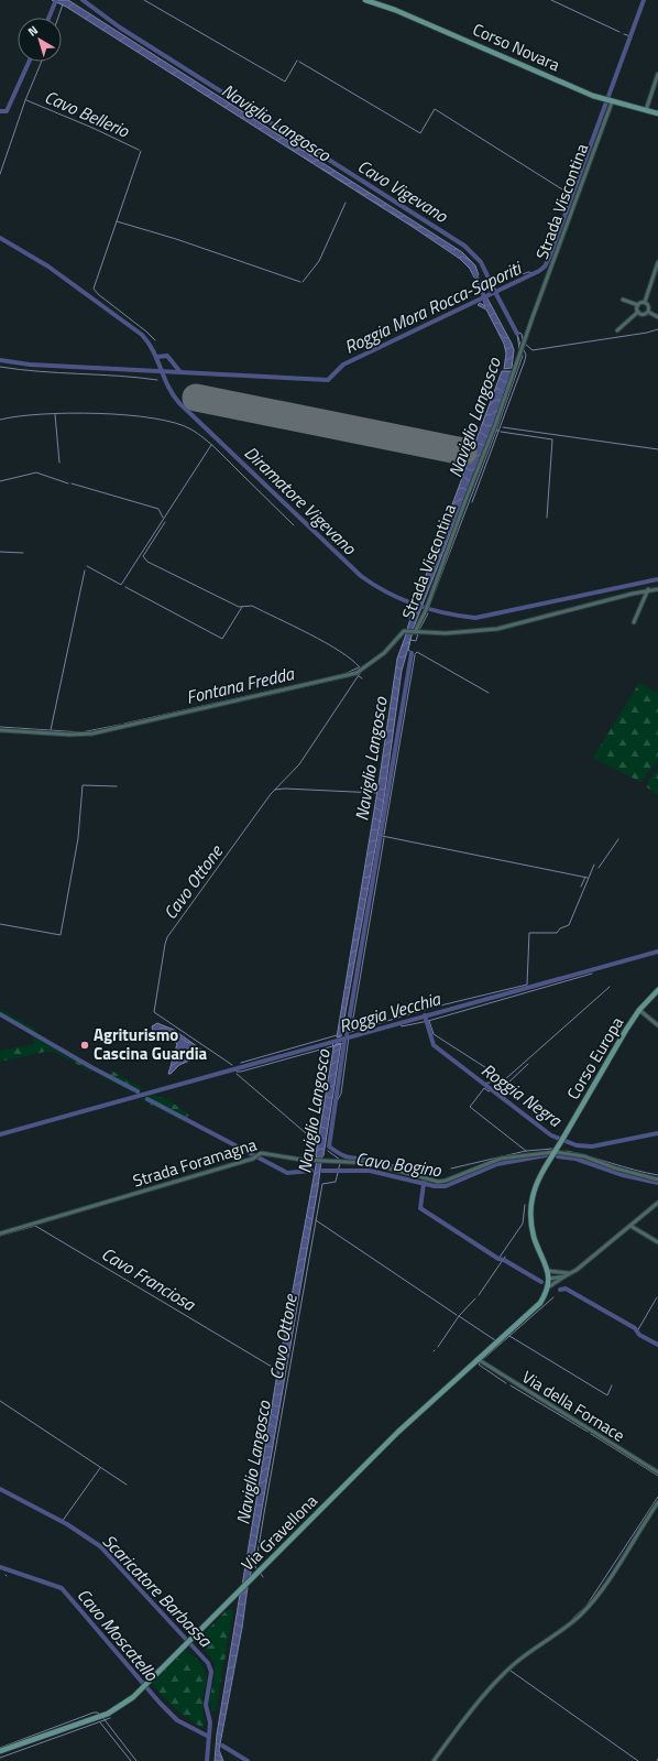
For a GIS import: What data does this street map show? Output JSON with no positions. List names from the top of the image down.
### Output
{
  "streets": {
    "main road": ["Corso Novara", "Corso Europa", "Via Gravellona"],
    "street": ["Strada Viscontina", "Strada Foramagna", "Via della Fornace"]
  },
  "crossings": [
    ["Corso Novara", "Strada Viscontina"],
    ["Corso Europa", "Strada Foramagna"],
    ["Corso Europa", "Via Gravellona"],
    ["Via della Fornace", "Via Gravellona"]
  ],
  "water": [
    "Cavo Bellerio",
    "Naviglio Langosco",
    "Cavo Vigevano",
    "Roggia Mora Rocca-Saporiti",
    "Diramatore Vigevano",
    "Fontana Fredda",
    "Cavo Ottone",
    "Roggia Vecchia",
    "Roggia Negra",
    "Cavo Bogino",
    "Cavo Franciosa",
    "Scaricatore Barbassa",
    "Cavo Moscatello"
  ],
  "places": ["Agriturismo Cascina Guardia"],
  "north": "top left"
}
